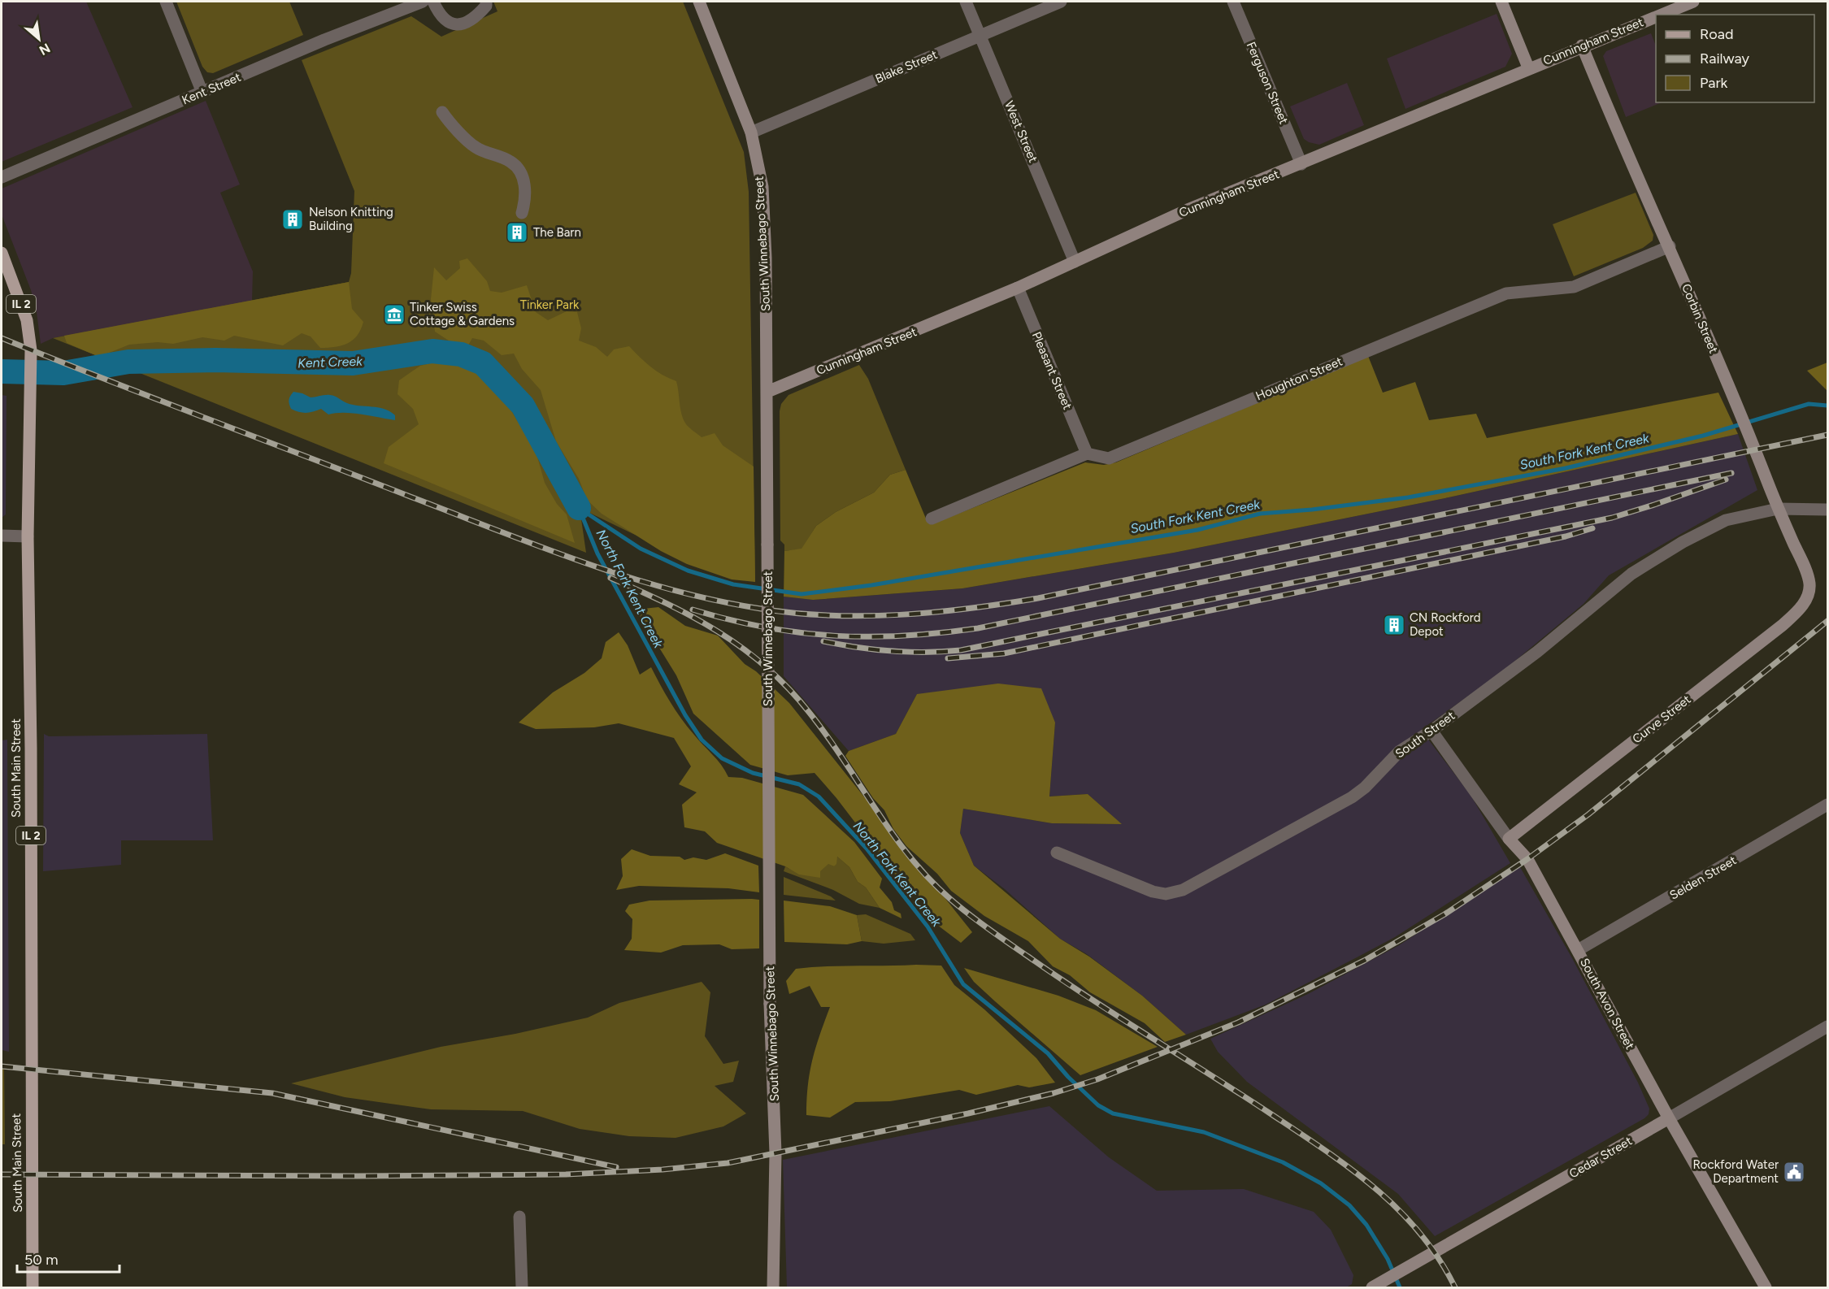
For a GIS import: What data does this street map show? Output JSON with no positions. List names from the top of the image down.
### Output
{
  "streets": {
    "main road": ["IL 2", "South Main Street"],
    "street": [
      "Cunningham Street",
      "Blake Street",
      "Ferguson Street",
      "Kent Street",
      "West Street",
      "South Winnebago Street",
      "Corbin Street",
      "Pleasant Street",
      "Houghton Street",
      "Curve Street",
      "South Street",
      "Selden Street",
      "South Avon Street",
      "Cedar Street"
    ]
  },
  "crossings": [
    ["Cunningham Street", "Ferguson Street"],
    ["Cunningham Street", "West Street"],
    ["Cunningham Street", "South Winnebago Street"],
    ["Cunningham Street", "Corbin Street"],
    ["Cunningham Street", "Pleasant Street"],
    ["Blake Street", "West Street"],
    ["Blake Street", "South Winnebago Street"],
    ["IL 2", "South Main Street"],
    ["Corbin Street", "Houghton Street"],
    ["Corbin Street", "Curve Street"],
    ["Corbin Street", "South Street"],
    ["Pleasant Street", "Houghton Street"],
    ["Curve Street", "South Avon Street"],
    ["South Street", "South Avon Street"],
    ["Selden Street", "South Avon Street"],
    ["South Avon Street", "Cedar Street"]
  ],
  "water": ["Kent Creek", "South Fork Kent Creek", "North Fork Kent Creek"],
  "parks": ["Tinker Park"],
  "places": {
    "building": ["Nelson Knitting Building", "The Barn", "CN Rockford Depot"],
    "museum": ["Tinker Swiss Cottage & Gardens"],
    "public building": ["Rockford Water Department"]
  },
  "legend": ["Road", "Railway", "Park"],
  "scale_bar": "50 m",
  "north": "bottom right"
}
